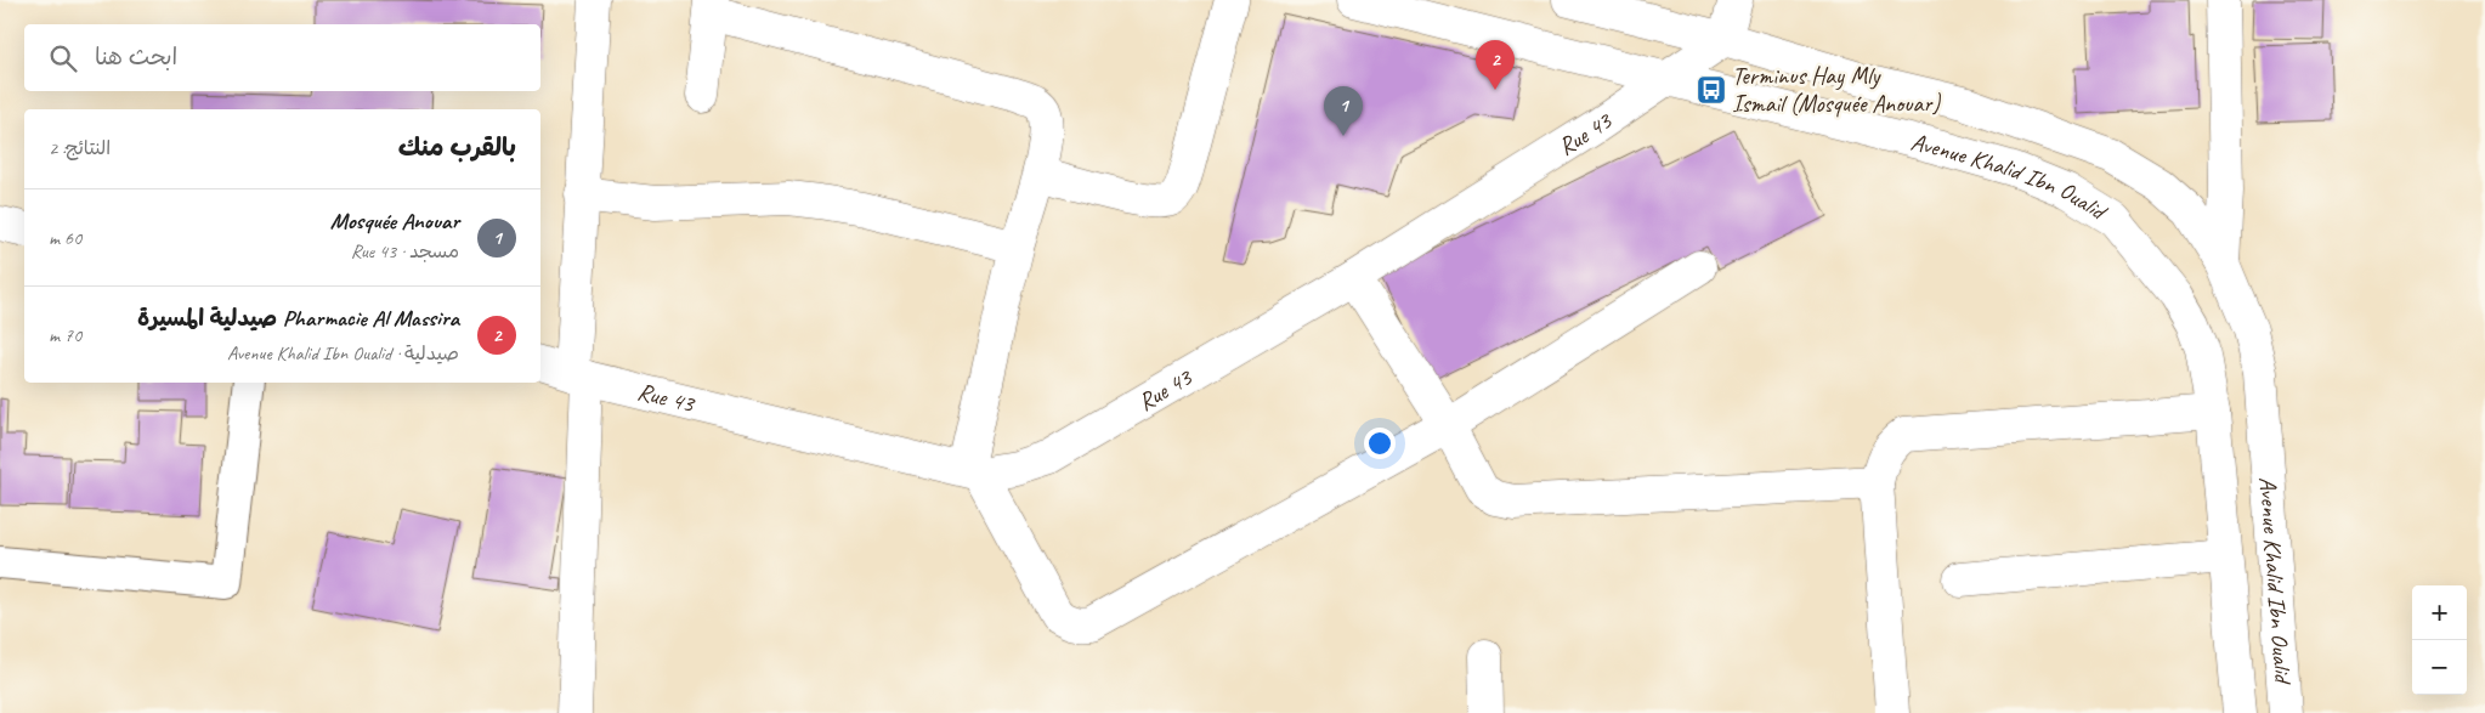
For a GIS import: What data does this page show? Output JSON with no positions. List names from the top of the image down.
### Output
{
  "streets": {
    "street": ["Rue 43", "Avenue Khalid Ibn Oualid"]
  },
  "crossings": [
    ["Rue 43", "Avenue Khalid Ibn Oualid"]
  ],
  "places": {
    "bus stop": ["Terminus Hay Mly Ismail (Mosquée Anouar)"]
  },
  "page": {
    "search": "ابحث هنا",
    "pins": ["2", "1"],
    "heading": ["بالقرب منك", "النتائج: 2"],
    "list": [
      {
        "mark": "1",
        "name": "Mosquée Anouar",
        "note": "مسجد · Rue 43",
        "value": "60 m"
      },
      {
        "mark": "2",
        "name": "Pharmacie Al Massira صيدلية المسيرة",
        "note": "صيدلية · Avenue Khalid Ibn Oualid",
        "value": "70 m"
      }
    ],
    "map_buttons": ["+", "−"]
  }
}
